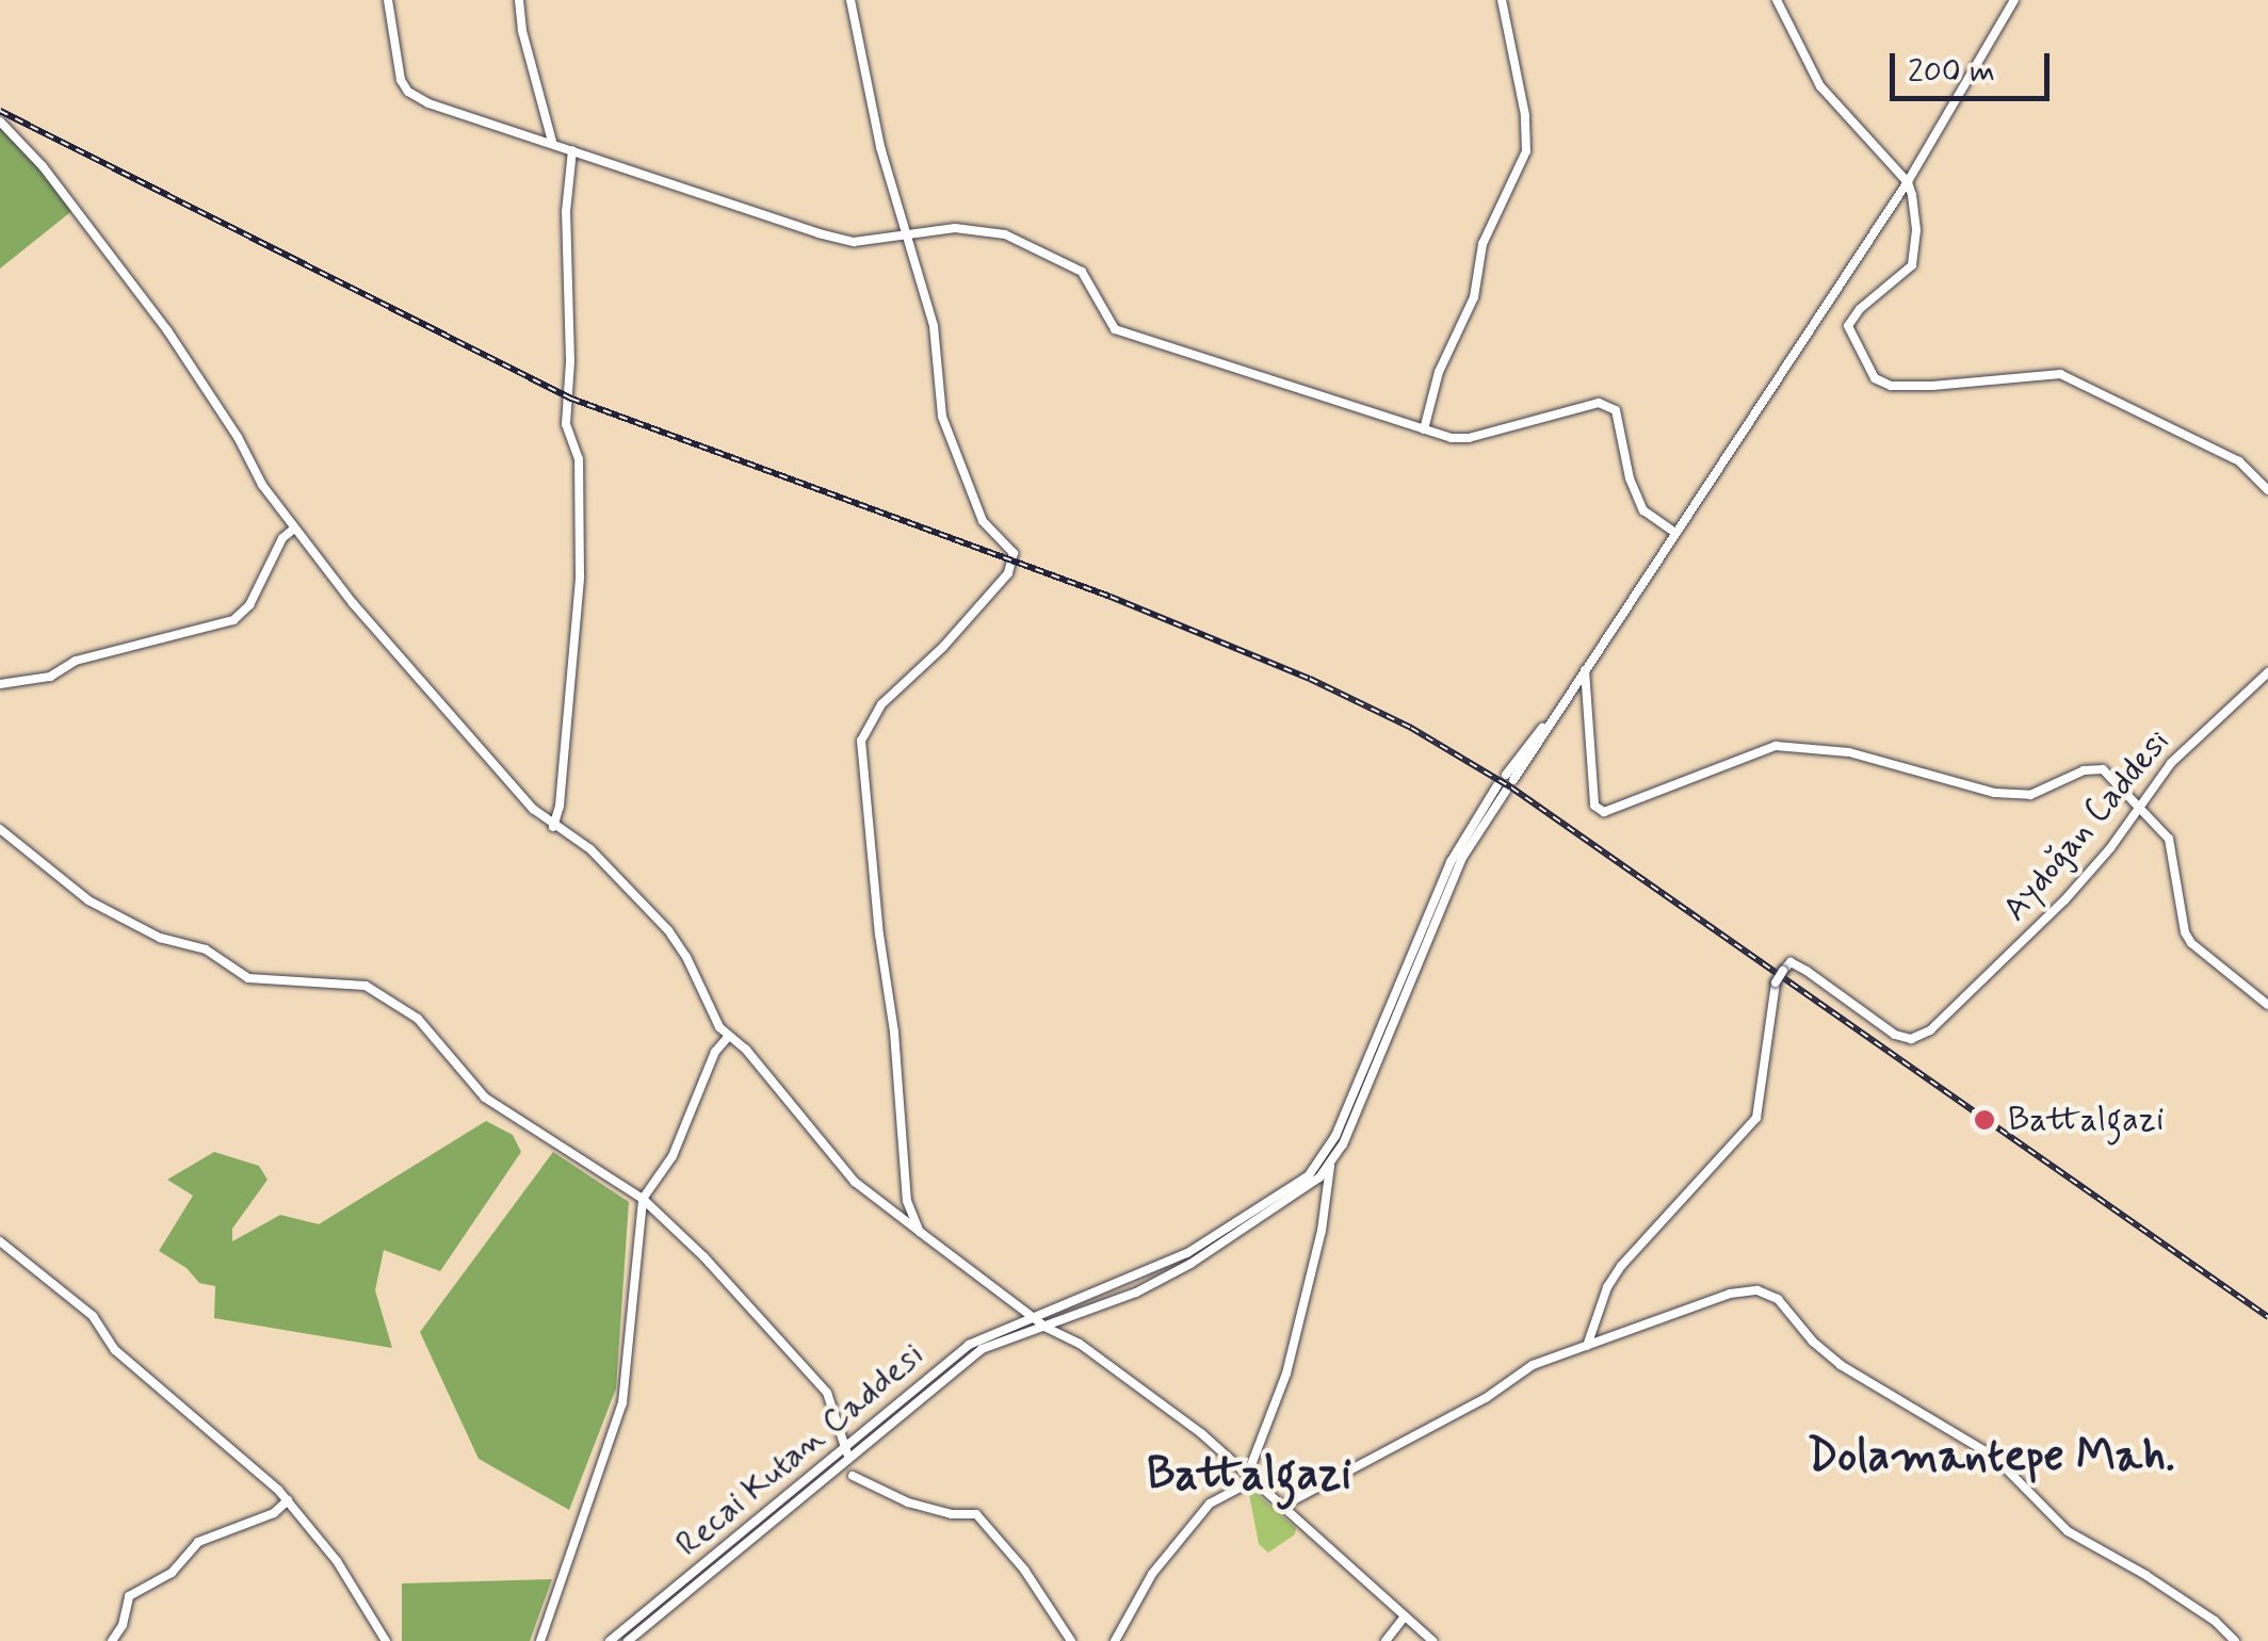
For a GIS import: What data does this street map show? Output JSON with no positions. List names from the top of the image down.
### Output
{
  "streets": {
    "street": ["Aydoğan Caddesi", "Recai Kutan Caddesi"]
  },
  "districts": ["Dolamantepe Mah.", "Battalgazi"],
  "places": ["Battalgazi"],
  "scale_bar": "200 m"
}
